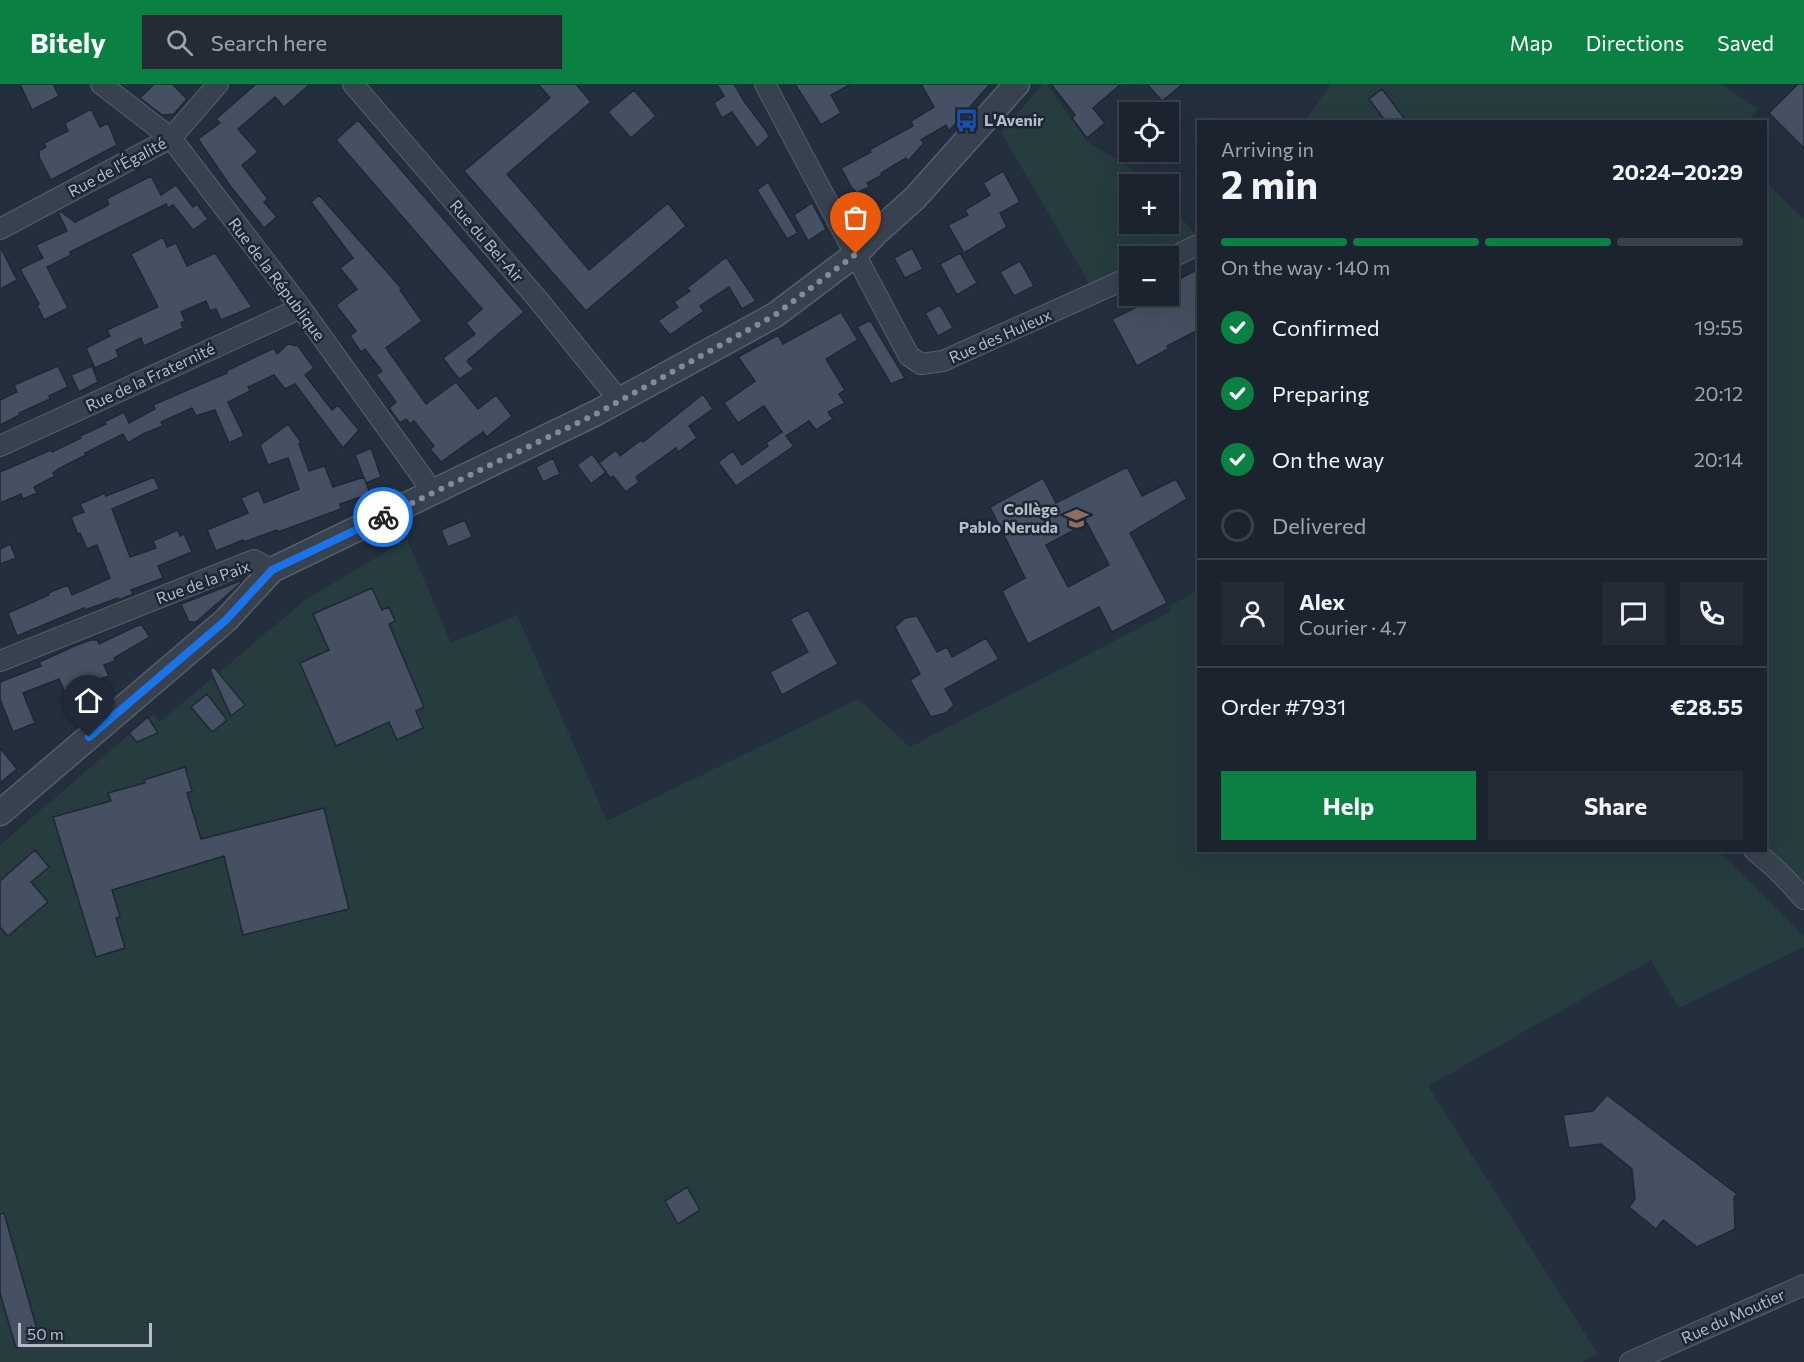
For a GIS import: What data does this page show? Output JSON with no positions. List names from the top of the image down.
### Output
{
  "streets": {
    "street": [
      "Rue de l'Égalité",
      "Rue du Bel-Air",
      "Rue de la République",
      "Rue des Huleux",
      "Rue de la Fraternité",
      "Rue de la Paix",
      "Rue du Moutier"
    ]
  },
  "crossings": [
    ["Rue de l'Égalité", "Rue de la République"],
    ["Rue du Bel-Air", "Rue de la Paix"],
    ["Rue de la République", "Rue de la Fraternité"],
    ["Rue de la République", "Rue de la Paix"],
    ["Rue des Huleux", "Rue de la Paix"]
  ],
  "places": {
    "bus stop": ["L'Avenir"],
    "school or university": ["Collège Pablo Neruda"]
  },
  "scale_bar": "50 m",
  "page": {
    "header": "Bitely",
    "search": "Search here",
    "nav": ["Map", "Directions", "Saved"],
    "map_buttons": ["+", "−"],
    "heading": ["2 min", "Arriving in", "20:24–20:29"],
    "panel": [
      "Alex",
      "Courier · 4.7",
      "Order #7931",
      "€28.55"
    ],
    "bar": "On the way · 140 m",
    "list": [
      ["Confirmed", "19:55"],
      ["Preparing", "20:12"],
      ["On the way", "20:14"],
      "Delivered"
    ],
    "buttons": ["Help", "Share"],
    "scale": "50 m"
  }
}
